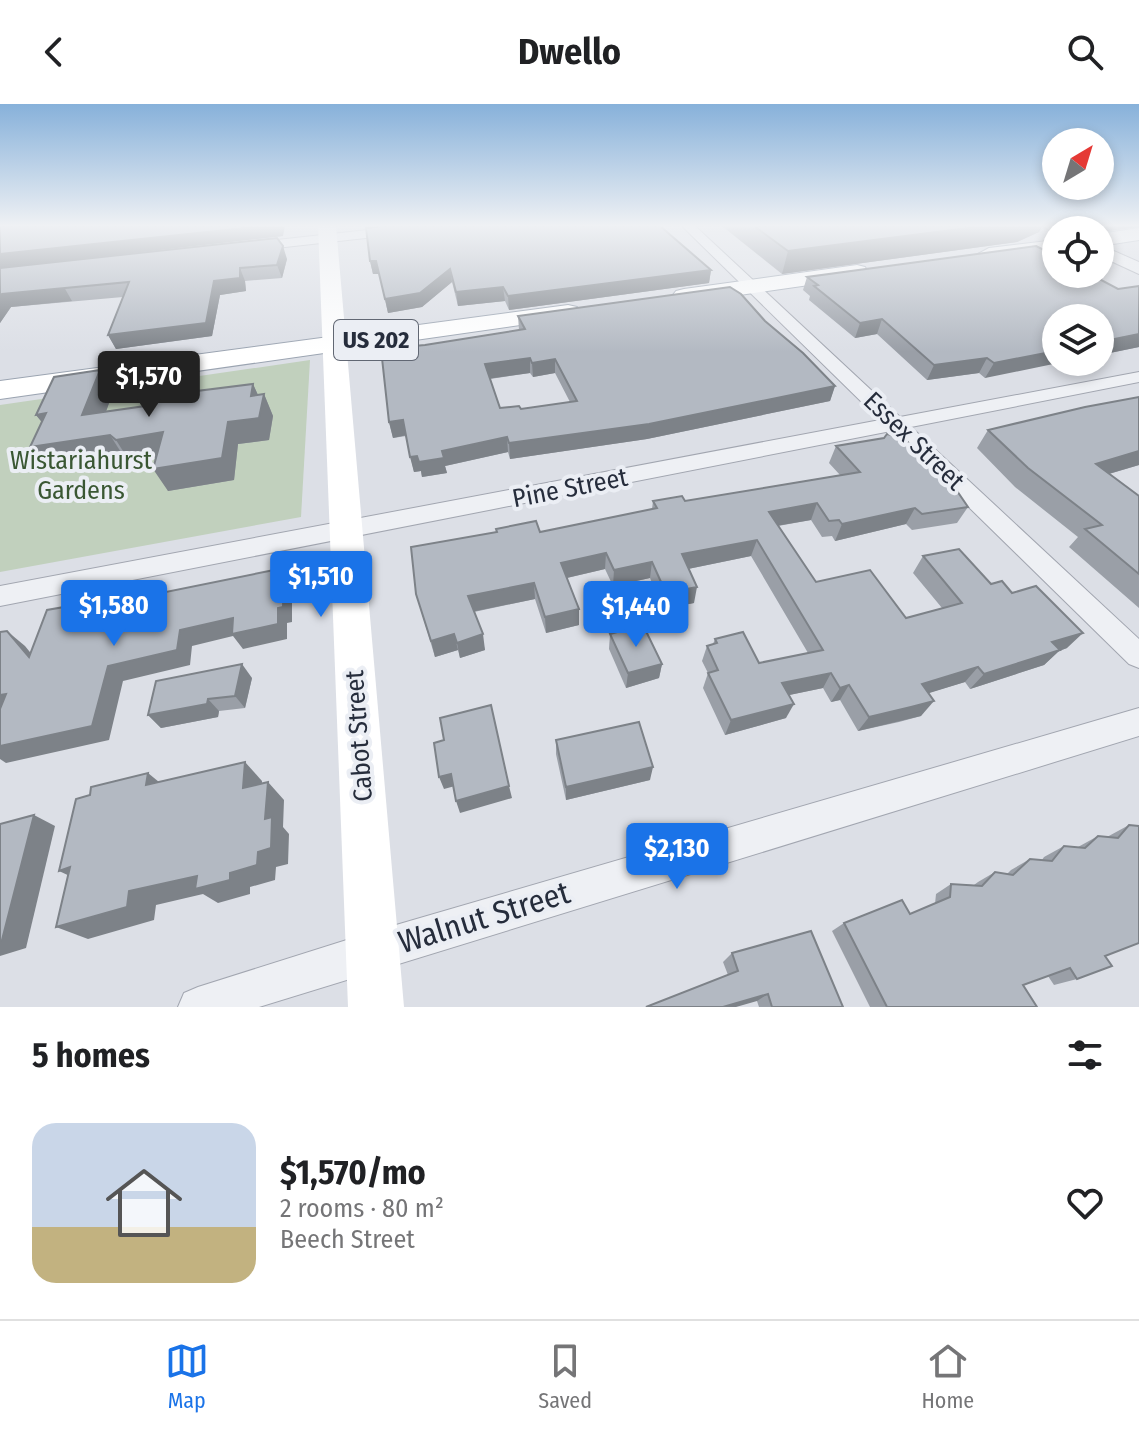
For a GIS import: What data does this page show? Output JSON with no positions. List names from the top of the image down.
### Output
{
  "streets": {
    "main road": ["US 202", "Cabot Street"],
    "street": ["Essex Street", "Pine Street", "Walnut Street"]
  },
  "crossings": [
    ["US 202", "Cabot Street"],
    ["Essex Street", "Pine Street"],
    ["Pine Street", "Cabot Street"],
    ["Cabot Street", "Walnut Street"]
  ],
  "parks": ["Wistariahurst Gardens"],
  "north": "top right",
  "page": {
    "header": "Dwello",
    "price": [
      "$1,570",
      "$1,510",
      "$1,580",
      "$1,440",
      "$2,130"
    ],
    "heading": "5 homes",
    "list": [
      {
        "name": "$1,570/mo",
        "note": "2 rooms · 80 m² · Beech Street"
      }
    ],
    "tabs": ["Map", "Saved", "Home"]
  }
}
